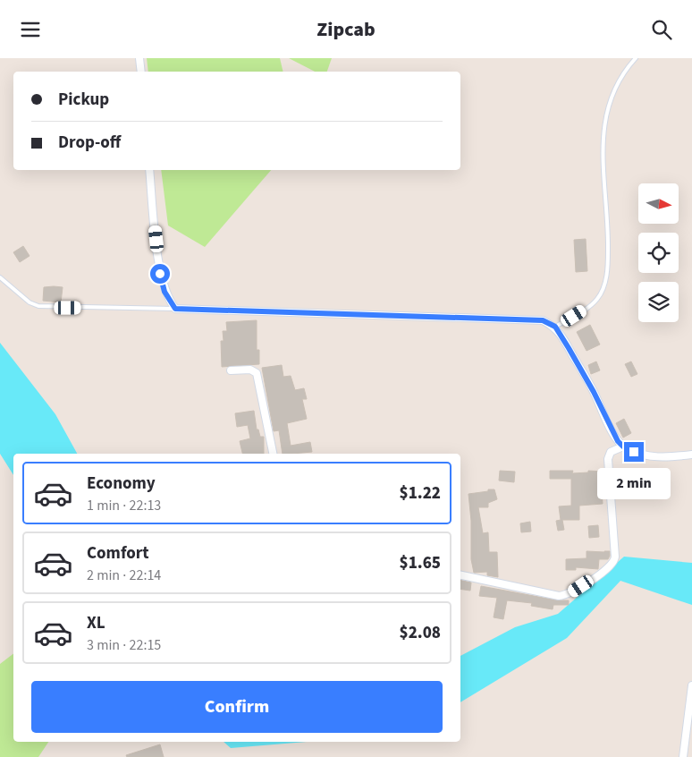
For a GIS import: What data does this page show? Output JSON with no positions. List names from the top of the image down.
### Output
{
  "north": "right",
  "page": {
    "header": "Zipcab",
    "banner": ["Pickup", "Drop-off"],
    "list": [
      {
        "name": "Economy",
        "note": "1 min · 22:13",
        "value": "$1.22"
      },
      {
        "name": "Comfort",
        "note": "2 min · 22:14",
        "value": "$1.65"
      },
      {
        "name": "XL",
        "note": "3 min · 22:15",
        "value": "$2.08"
      }
    ],
    "bubble": "2 min",
    "buttons": "Confirm"
  }
}
